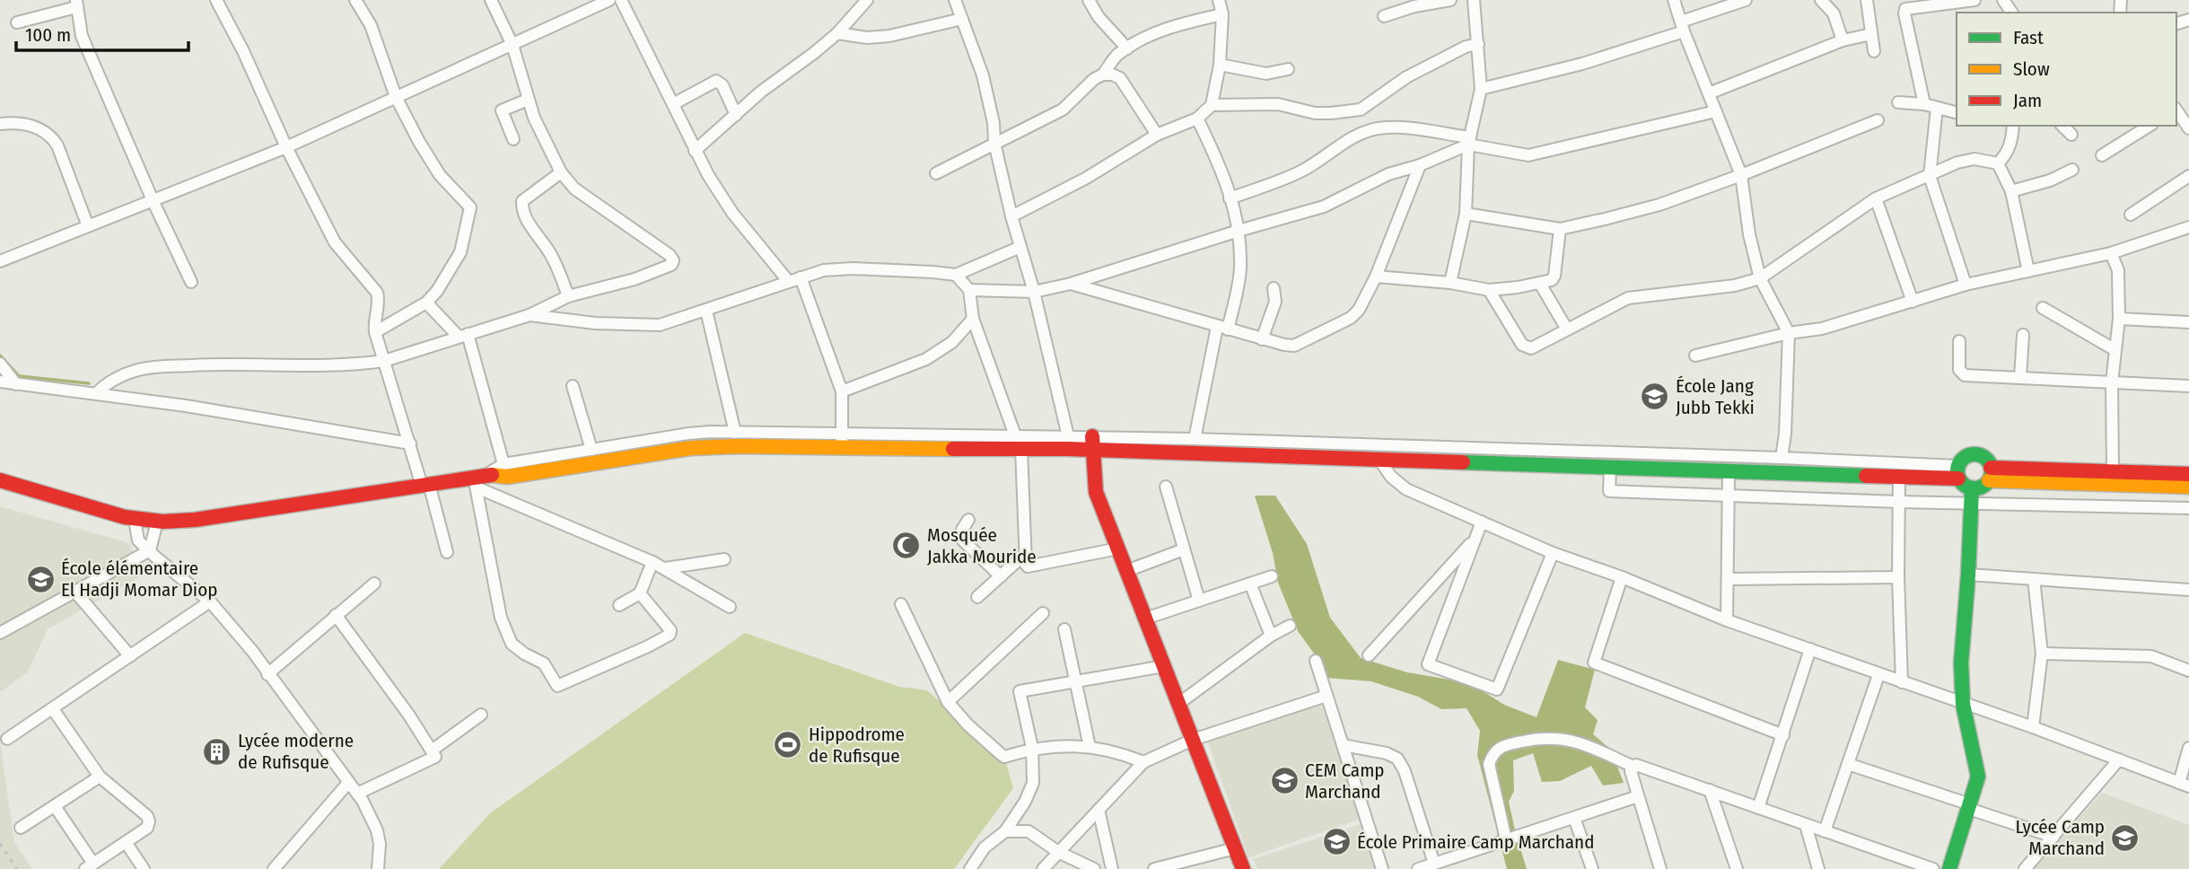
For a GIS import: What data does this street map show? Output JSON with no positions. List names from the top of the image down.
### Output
{
  "places": {
    "school or university": [
      "École Jang Jubb Tekki",
      "École élémentaire El Hadji Momar Diop",
      "CEM Camp Marchand",
      "Lycée Camp Marchand",
      "École Primaire Camp Marchand"
    ],
    "mosque": ["Mosquée Jakka Mouride"],
    "sports": ["Hippodrome de Rufisque"],
    "building": ["Lycée moderne de Rufisque"]
  },
  "legend": ["Fast", "Slow", "Jam"],
  "scale_bar": "100 m"
}
